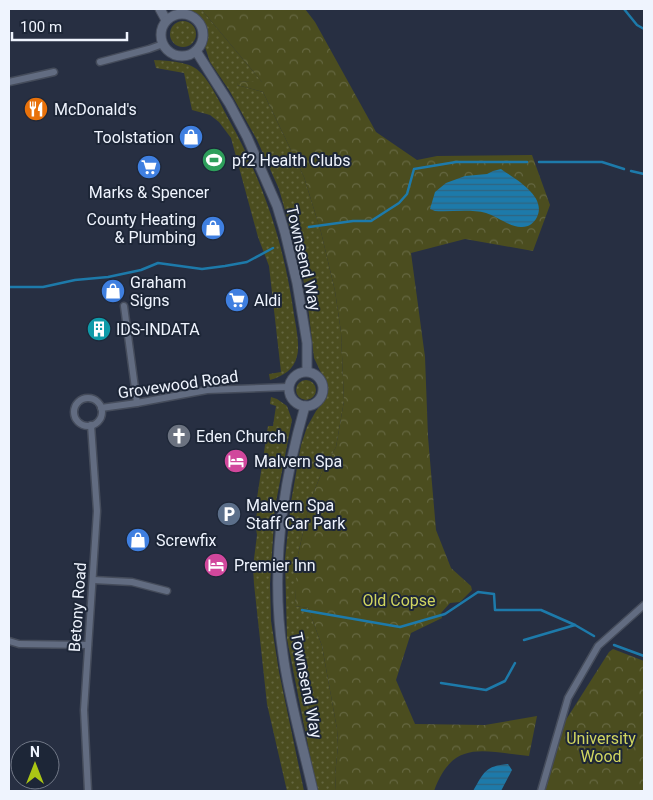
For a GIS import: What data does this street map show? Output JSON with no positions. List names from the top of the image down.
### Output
{
  "streets": {
    "main road": ["Townsend Way"],
    "street": ["Grovewood Road", "Betony Road"]
  },
  "crossings": [
    ["Townsend Way", "Grovewood Road"],
    ["Grovewood Road", "Betony Road"]
  ],
  "parks": ["Old Copse", "University Wood"],
  "places": {
    "restaurant": ["McDonald's"],
    "shop": [
      "Toolstation",
      "County Heating & Plumbing",
      "Graham Signs",
      "Screwfix"
    ],
    "sports": ["pf2 Health Clubs"],
    "supermarket": ["Marks & Spencer", "Aldi"],
    "building": ["IDS-INDATA"],
    "church": ["Eden Church"],
    "hotel": ["Malvern Spa", "Premier Inn"],
    "parking": ["Malvern Spa Staff Car Park"]
  },
  "scale_bar": "100 m",
  "north": "top"
}
